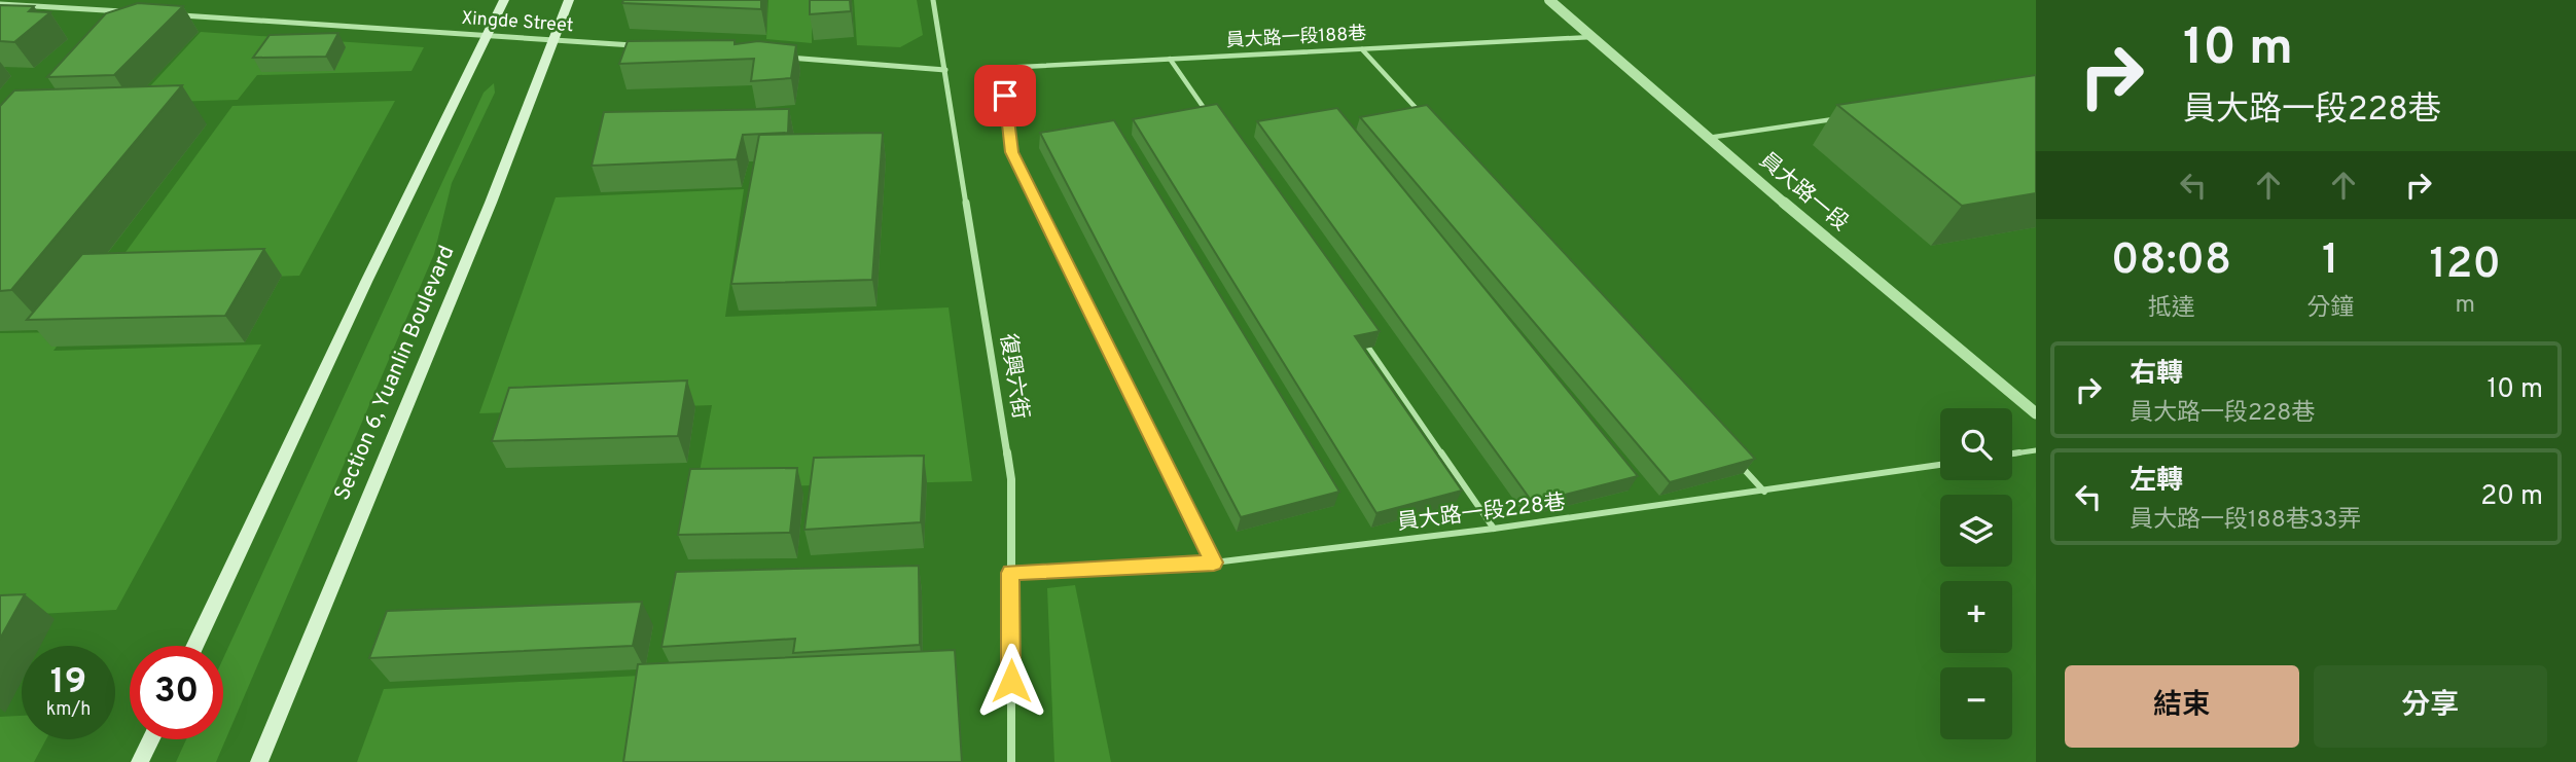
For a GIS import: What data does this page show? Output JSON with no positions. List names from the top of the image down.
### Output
{
  "streets": {
    "main road": ["Section 6, Yuanlin Boulevard"],
    "street": ["Xingde Street", "員大路一段", "復興六街"],
    "lane": ["員大路一段188巷", "員大路一段228巷"]
  },
  "crossings": [
    ["Xingde Street", "Section 6, Yuanlin Boulevard"],
    ["員大路一段188巷", "員大路一段"],
    ["員大路一段188巷", "員大路一段228巷"],
    ["復興六街", "員大路一段228巷"]
  ],
  "page": {
    "turn": ["10 m", "員大路一段228巷"],
    "eta": [
      "08:08",
      "抵達",
      "1",
      "分鐘",
      "120",
      "m"
    ],
    "list": [
      {
        "name": "右轉",
        "note": "員大路一段228巷",
        "value": "10 m"
      },
      {
        "name": "左轉",
        "note": "員大路一段188巷33弄",
        "value": "20 m"
      }
    ],
    "map_buttons": ["+", "−"],
    "speed": "19 km/h",
    "limit": "30",
    "buttons": ["結束", "分享"]
  }
}
